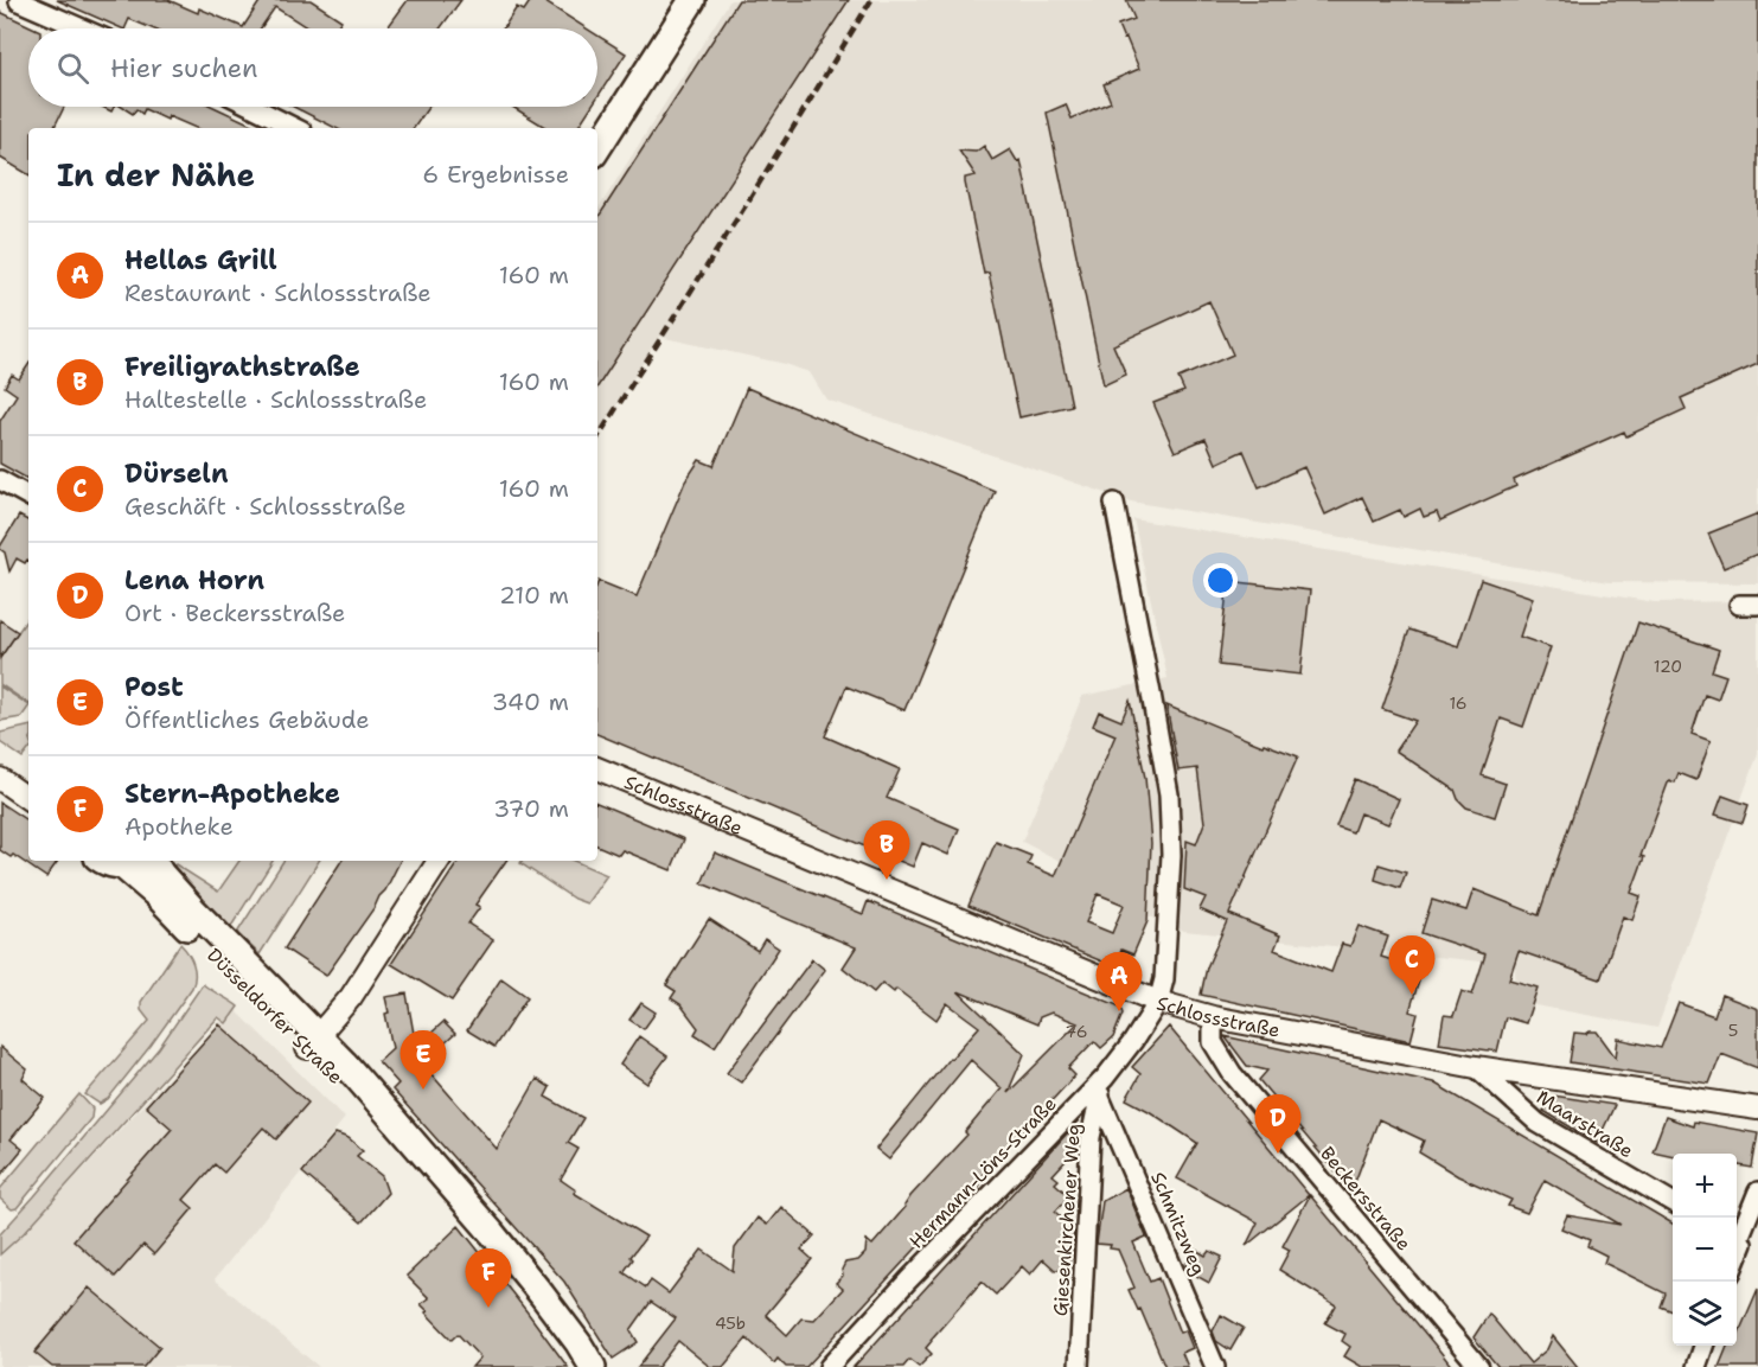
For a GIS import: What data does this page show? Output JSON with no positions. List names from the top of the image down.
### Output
{
  "streets": {
    "main road": ["Düsseldorfer Straße"],
    "street": [
      "Schlossstraße",
      "Maarstraße",
      "Hermann-Löns-Straße",
      "Beckersstraße",
      "Giesenkirchener Weg",
      "Schmitzweg"
    ]
  },
  "crossings": [
    ["Schlossstraße", "Maarstraße"],
    ["Schlossstraße", "Hermann-Löns-Straße"],
    ["Schlossstraße", "Beckersstraße"],
    ["Hermann-Löns-Straße", "Giesenkirchener Weg"],
    ["Giesenkirchener Weg", "Schmitzweg"]
  ],
  "house_numbers": [
    "120",
    "16",
    "5",
    "76",
    "45b"
  ],
  "page": {
    "search": "Hier suchen",
    "heading": ["In der Nähe", "6 Ergebnisse"],
    "list": [
      {
        "mark": "A",
        "name": "Hellas Grill",
        "note": "Restaurant · Schlossstraße",
        "value": "160 m"
      },
      {
        "mark": "B",
        "name": "Freiligrathstraße",
        "note": "Haltestelle · Schlossstraße",
        "value": "160 m"
      },
      {
        "mark": "C",
        "name": "Dürseln",
        "note": "Geschäft · Schlossstraße",
        "value": "160 m"
      },
      {
        "mark": "D",
        "name": "Lena Horn",
        "note": "Ort · Beckersstraße",
        "value": "210 m"
      },
      {
        "mark": "E",
        "name": "Post",
        "note": "Öffentliches Gebäude",
        "value": "340 m"
      },
      {
        "mark": "F",
        "name": "Stern-Apotheke",
        "note": "Apotheke",
        "value": "370 m"
      }
    ],
    "pins": [
      "B",
      "C",
      "A",
      "E",
      "D",
      "F"
    ],
    "map_buttons": ["+", "−"]
  }
}
